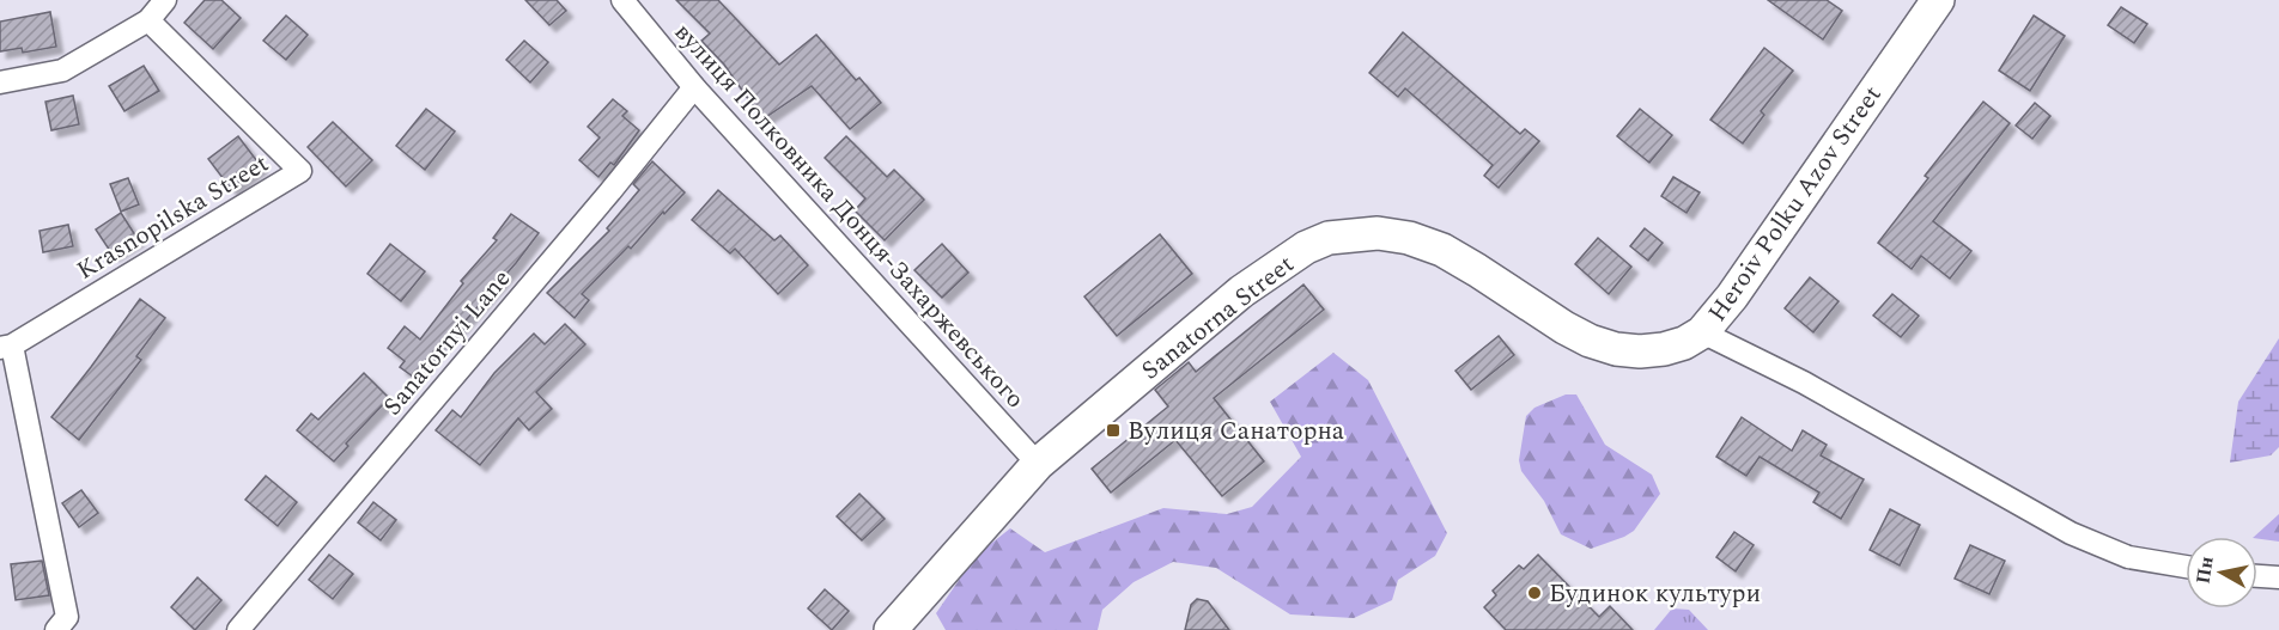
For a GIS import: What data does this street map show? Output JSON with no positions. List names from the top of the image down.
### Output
{
  "streets": {
    "main road": ["Heroiv Polku Azov Street", "Sanatorna Street"],
    "street": ["вулиця Полковника Донця-Захаржевського", "Krasnopilska Street", "Sanatornyi Lane"]
  },
  "crossings": [
    ["Heroiv Polku Azov Street", "Sanatorna Street"],
    ["вулиця Полковника Донця-Захаржевського", "Sanatorna Street"],
    ["вулиця Полковника Донця-Захаржевського", "Sanatornyi Lane"]
  ],
  "places": {
    "transit": ["Вулиця Санаторна"],
    "other": ["Будинок культури"]
  },
  "north": "left"
}
